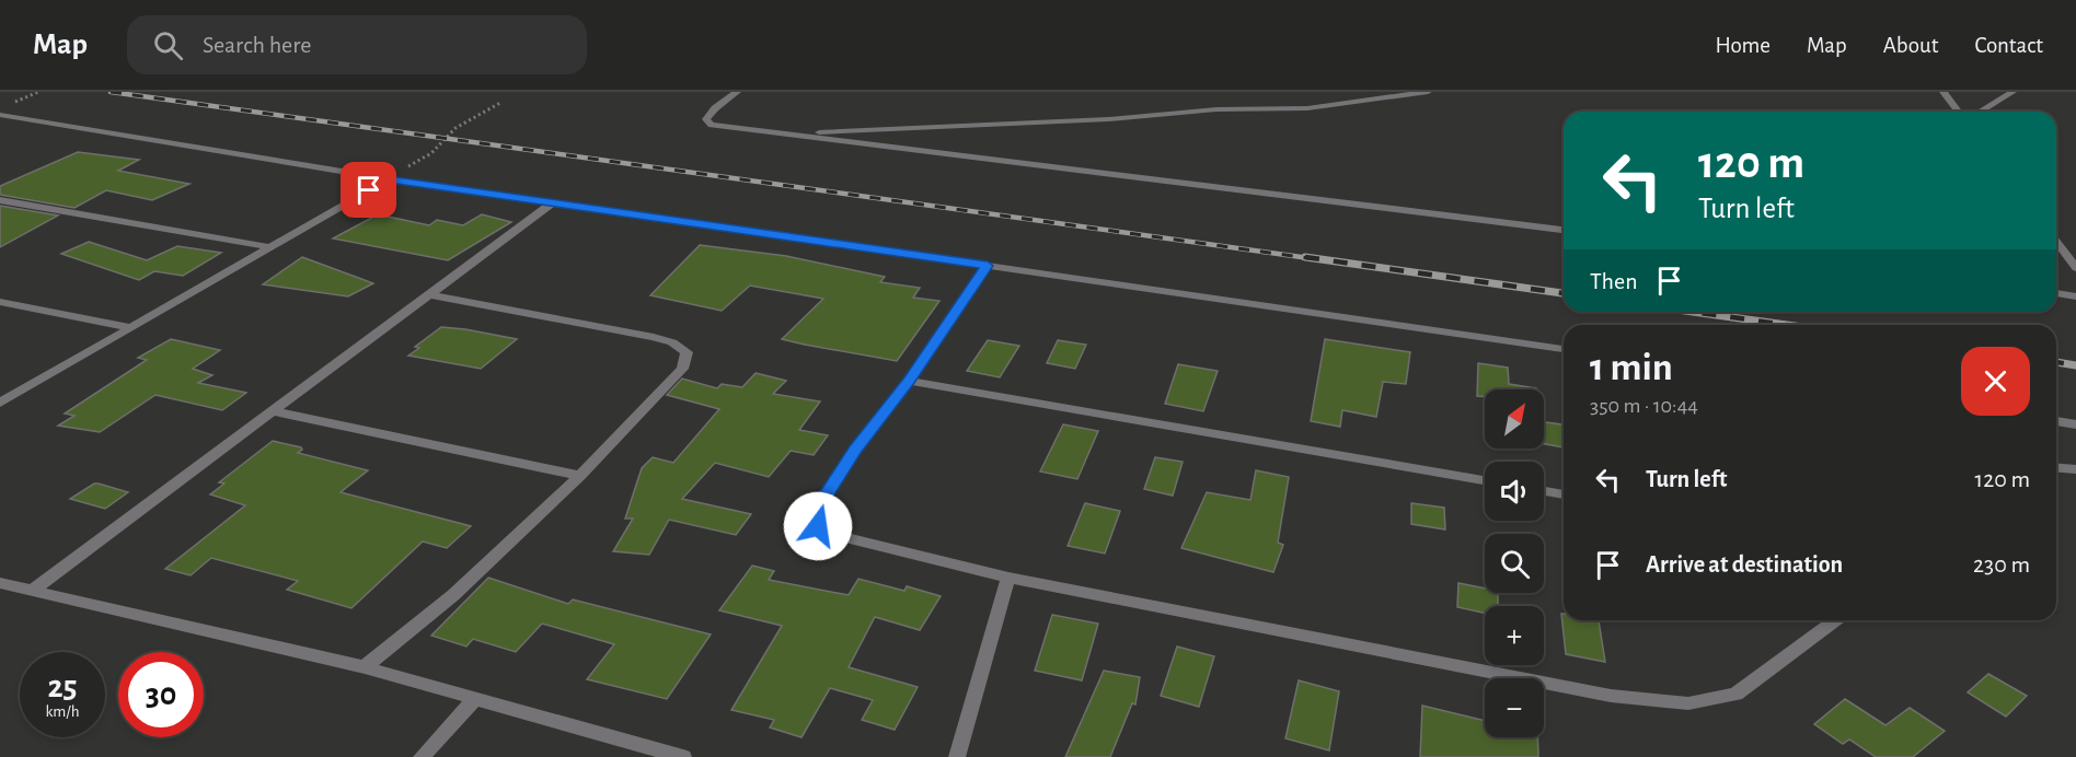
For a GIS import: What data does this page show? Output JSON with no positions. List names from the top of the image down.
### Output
{
  "north": "top right",
  "page": {
    "header": "Map",
    "search": "Search here",
    "nav": [
      "Home",
      "Map",
      "About",
      "Contact"
    ],
    "turn": ["120 m", "Turn left"],
    "then": "Then",
    "heading": ["1 min", "350 m · 10:44"],
    "map_buttons": ["+", "−"],
    "list": [
      {
        "name": "Turn left",
        "value": "120 m"
      },
      {
        "name": "Arrive at destination",
        "value": "230 m"
      }
    ],
    "speed": "25 km/h",
    "limit": "30"
  }
}
